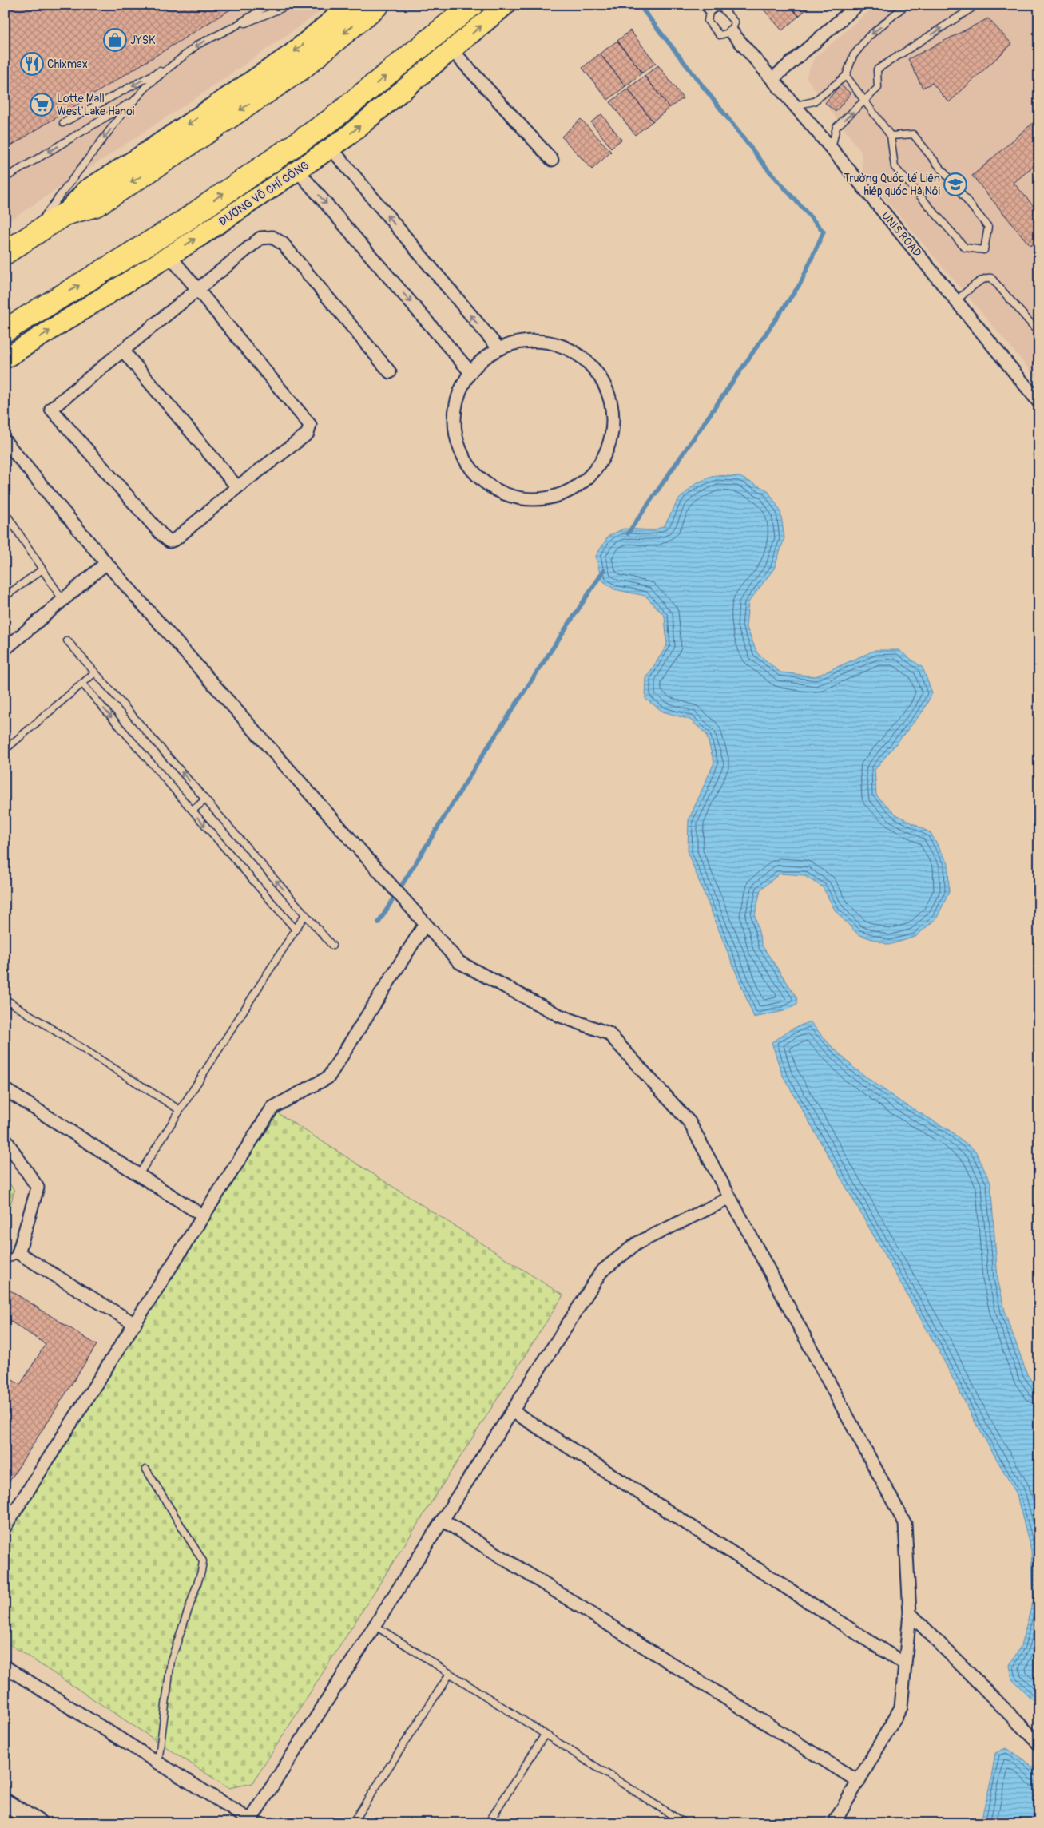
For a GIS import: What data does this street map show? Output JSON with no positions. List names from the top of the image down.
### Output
{
  "streets": {
    "highway": ["ĐƯỜNG VÕ CHÍ CÔNG"],
    "street": ["UNIS ROAD"]
  },
  "places": {
    "shop": ["JYSK"],
    "restaurant": ["Chixmax"],
    "supermarket": ["Lotte Mall West Lake Hanoi"],
    "school or university": ["Trường Quốc tế Liên hiệp quốc Hà Nội"]
  }
}
